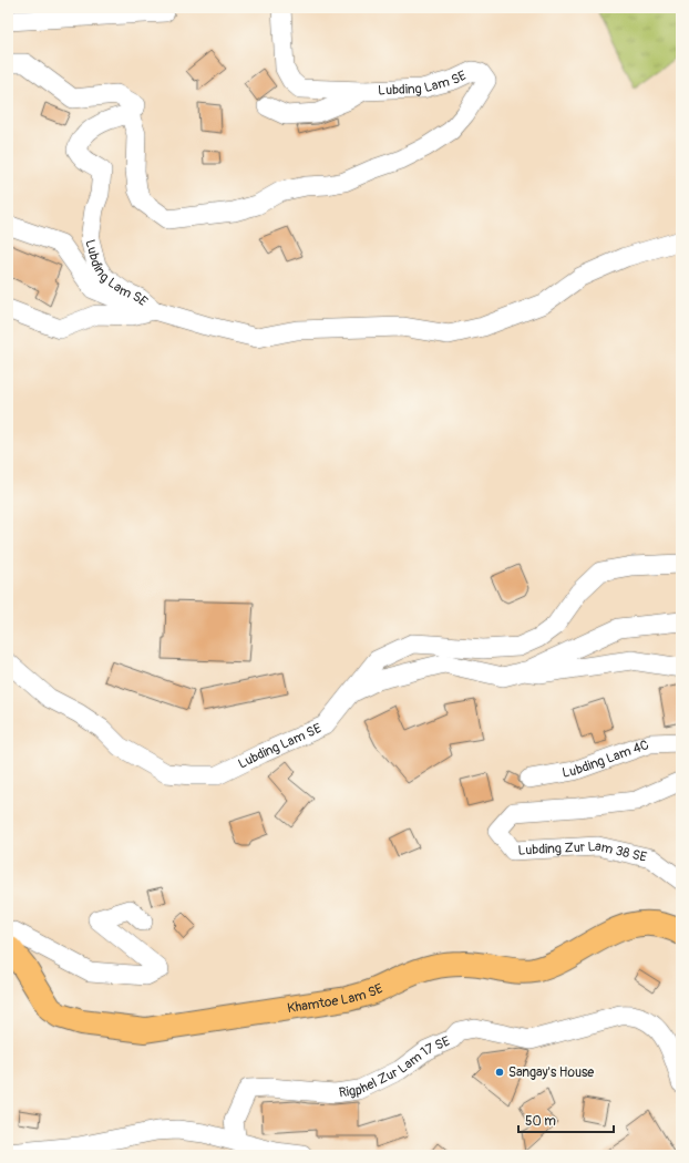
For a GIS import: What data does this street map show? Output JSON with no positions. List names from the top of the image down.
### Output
{
  "streets": {
    "main road": ["Khamtoe Lam SE"],
    "street": [
      "Lubding Lam SE",
      "Lubding Lam 4C",
      "Lubding Zur Lam 38 SE",
      "Rigphel Zur Lam 17 SE"
    ]
  },
  "places": ["Sangay's House"],
  "scale_bar": "50 m"
}
